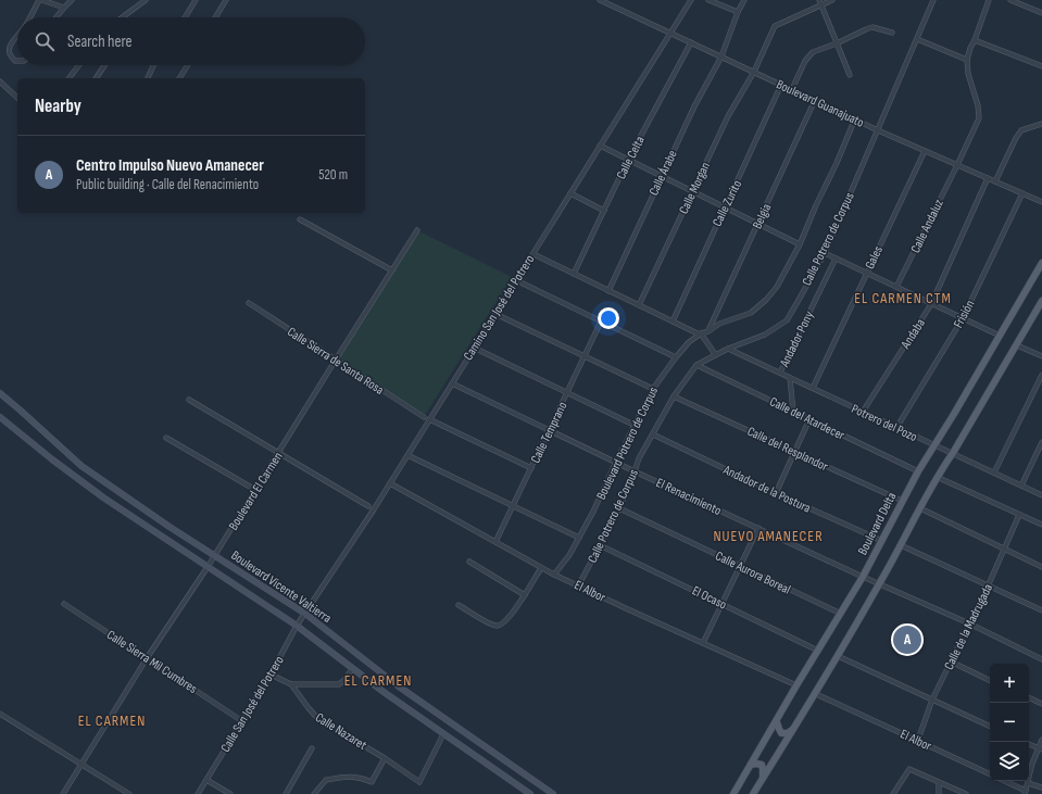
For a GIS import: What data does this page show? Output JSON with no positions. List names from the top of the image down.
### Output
{
  "streets": {
    "main road": ["Boulevard Delta", "Boulevard Vicente Valtierra"],
    "street": [
      "Boulevard Guanajuato",
      "Calle Celta",
      "Calle Árabe",
      "Calle Morgan",
      "Calle Zurito",
      "Belgia",
      "Calle Andaluz",
      "Calle Potrero de Corpus",
      "Gales",
      "Camino San José del Potrero",
      "Frisión",
      "Andaba",
      "Andador Pony",
      "Calle Sierra de Santa Rosa",
      "Calle del Atardecer",
      "Potrero del Pozo",
      "Calle Temprano",
      "Boulevard Potrero de Corpus",
      "Calle del Resplandor",
      "Andador de la Postura",
      "Boulevard El Carmen",
      "El Renacimiento",
      "Calle Aurora Boreal",
      "El Albor",
      "El Ocaso",
      "Calle de la Madrugada",
      "Calle Sierra Mil Cumbres",
      "Calle San José del Potrero",
      "Calle Nazaret"
    ]
  },
  "crossings": [
    ["Boulevard Guanajuato", "Calle Celta"],
    ["Boulevard Guanajuato", "Calle Árabe"],
    ["Boulevard Guanajuato", "Calle Morgan"],
    ["Boulevard Guanajuato", "Calle Zurito"],
    ["Boulevard Guanajuato", "Belgia"],
    ["Boulevard Guanajuato", "Calle Andaluz"],
    ["Boulevard Guanajuato", "Calle Potrero de Corpus"],
    ["Boulevard Guanajuato", "Gales"],
    ["Boulevard Guanajuato", "Camino San José del Potrero"],
    ["Boulevard Guanajuato", "Frisión"],
    ["Boulevard Guanajuato", "Andaba"],
    ["Calle Potrero de Corpus", "Calle del Atardecer"],
    ["Calle Potrero de Corpus", "Potrero del Pozo"],
    ["Calle Potrero de Corpus", "Calle del Resplandor"],
    ["Calle Potrero de Corpus", "Andador de la Postura"],
    ["Calle Potrero de Corpus", "El Renacimiento"],
    ["Calle Potrero de Corpus", "Calle Aurora Boreal"],
    ["Calle Potrero de Corpus", "El Albor"],
    ["Calle Potrero de Corpus", "El Ocaso"],
    ["Gales", "Potrero del Pozo"],
    ["Camino San José del Potrero", "Calle Sierra de Santa Rosa"],
    ["Camino San José del Potrero", "El Renacimiento"],
    ["Camino San José del Potrero", "Boulevard Vicente Valtierra"],
    ["Camino San José del Potrero", "El Albor"],
    ["Camino San José del Potrero", "Calle San José del Potrero"],
    ["Frisión", "Potrero del Pozo"],
    ["Andaba", "Potrero del Pozo"],
    ["Andador Pony", "Potrero del Pozo"],
    ["Calle Sierra de Santa Rosa", "Boulevard El Carmen"],
    ["Calle del Atardecer", "Boulevard Delta"],
    ["Potrero del Pozo", "Boulevard Delta"],
    ["Calle Temprano", "El Renacimiento"],
    ["Calle Temprano", "El Albor"],
    ["Boulevard Potrero de Corpus", "El Renacimiento"],
    ["Boulevard Potrero de Corpus", "El Albor"],
    ["Calle del Resplandor", "Boulevard Delta"],
    ["Andador de la Postura", "Boulevard Delta"],
    ["Boulevard El Carmen", "Boulevard Vicente Valtierra"],
    ["Boulevard El Carmen", "Calle Sierra Mil Cumbres"],
    ["El Renacimiento", "Boulevard Delta"],
    ["El Renacimiento", "Calle de la Madrugada"],
    ["Boulevard Delta", "Calle Aurora Boreal"],
    ["Boulevard Delta", "El Albor"],
    ["Boulevard Delta", "El Ocaso"],
    ["Boulevard Vicente Valtierra", "Calle San José del Potrero"],
    ["Boulevard Vicente Valtierra", "Calle Nazaret"],
    ["El Albor", "Calle de la Madrugada"],
    ["Calle San José del Potrero", "Calle Nazaret"]
  ],
  "districts": [
    "EL CARMEN CTM",
    "NUEVO AMANECER",
    "EL CARMEN",
    "EL CARMEN"
  ],
  "page": {
    "search": "Search here",
    "heading": "Nearby",
    "list": [
      {
        "mark": "A",
        "name": "Centro Impulso Nuevo Amanecer",
        "note": "Public building · Calle del Renacimiento",
        "value": "520 m"
      }
    ],
    "pins": "A",
    "map_buttons": ["+", "−"]
  }
}
